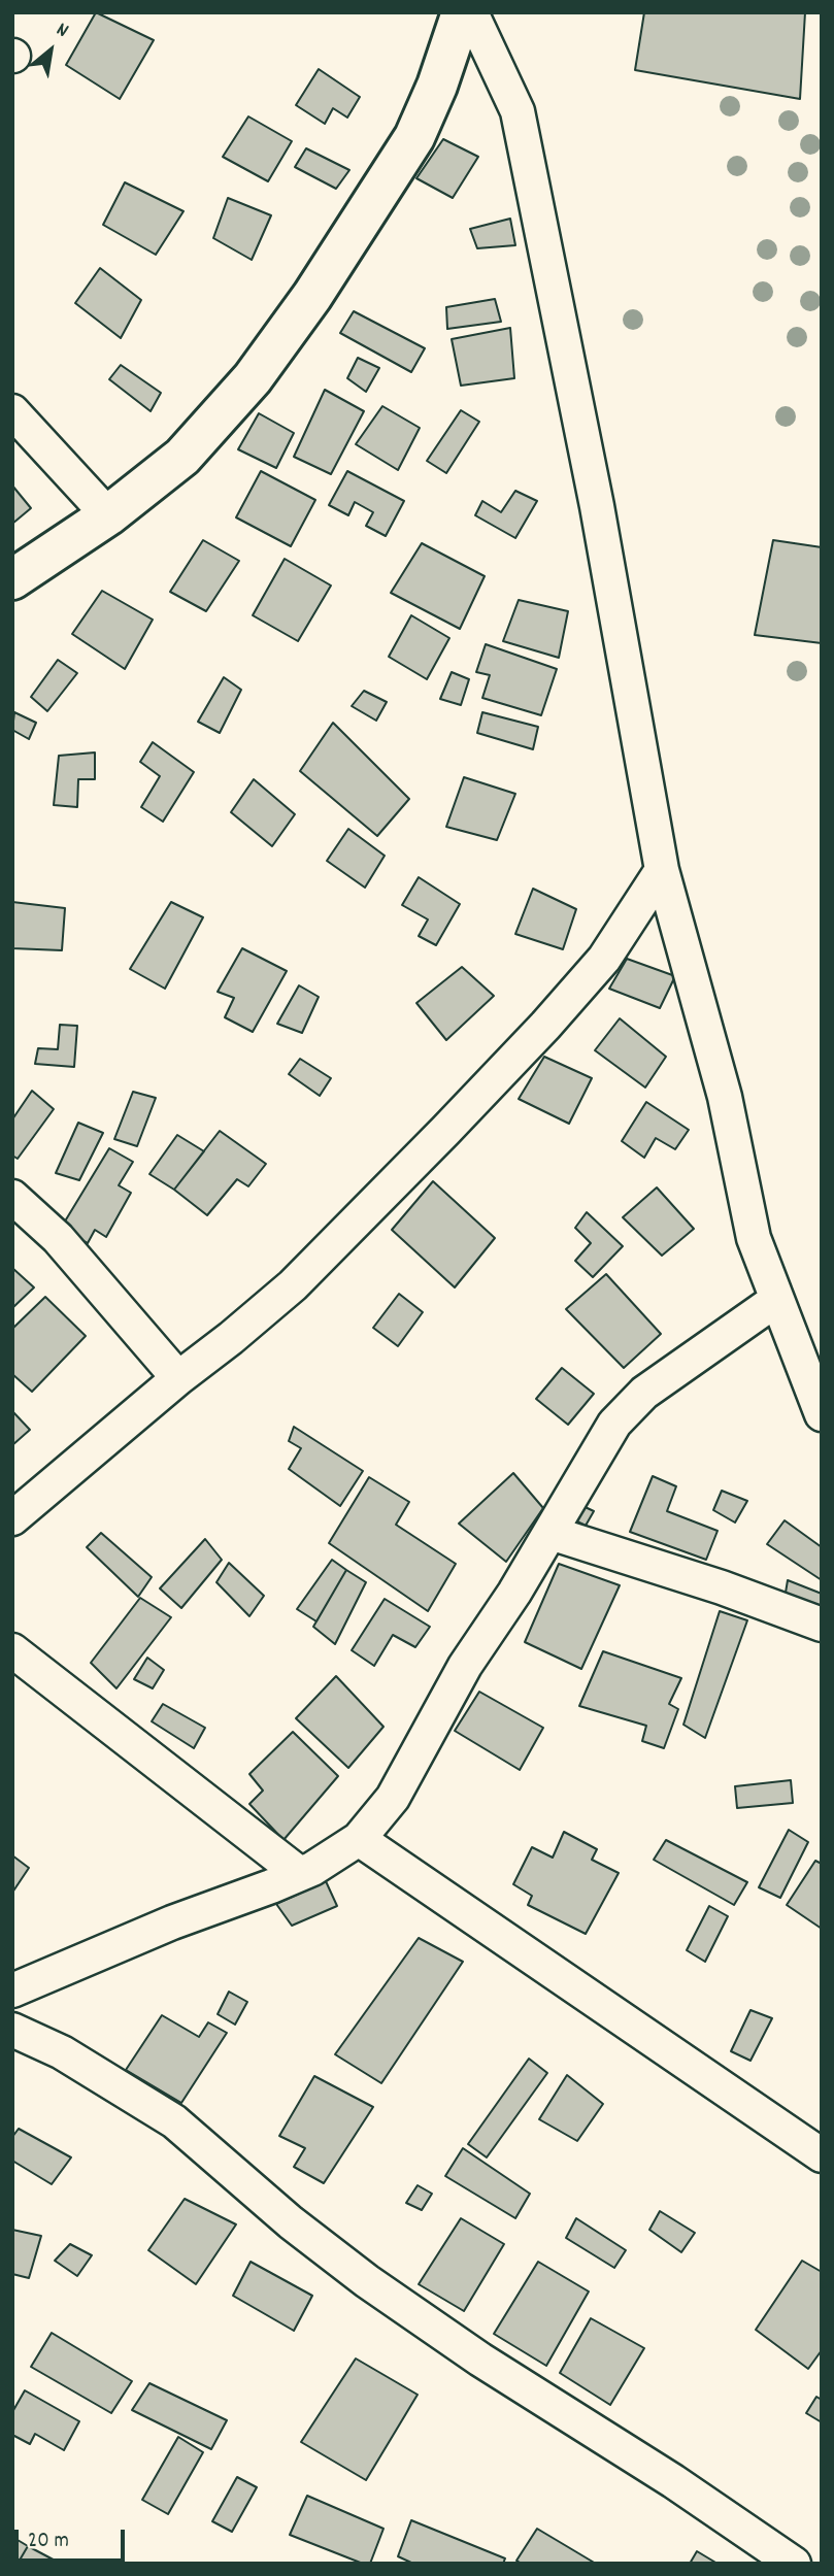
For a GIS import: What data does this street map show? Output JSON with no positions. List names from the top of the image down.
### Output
{
  "scale_bar": "20 m",
  "north": "top right"
}
